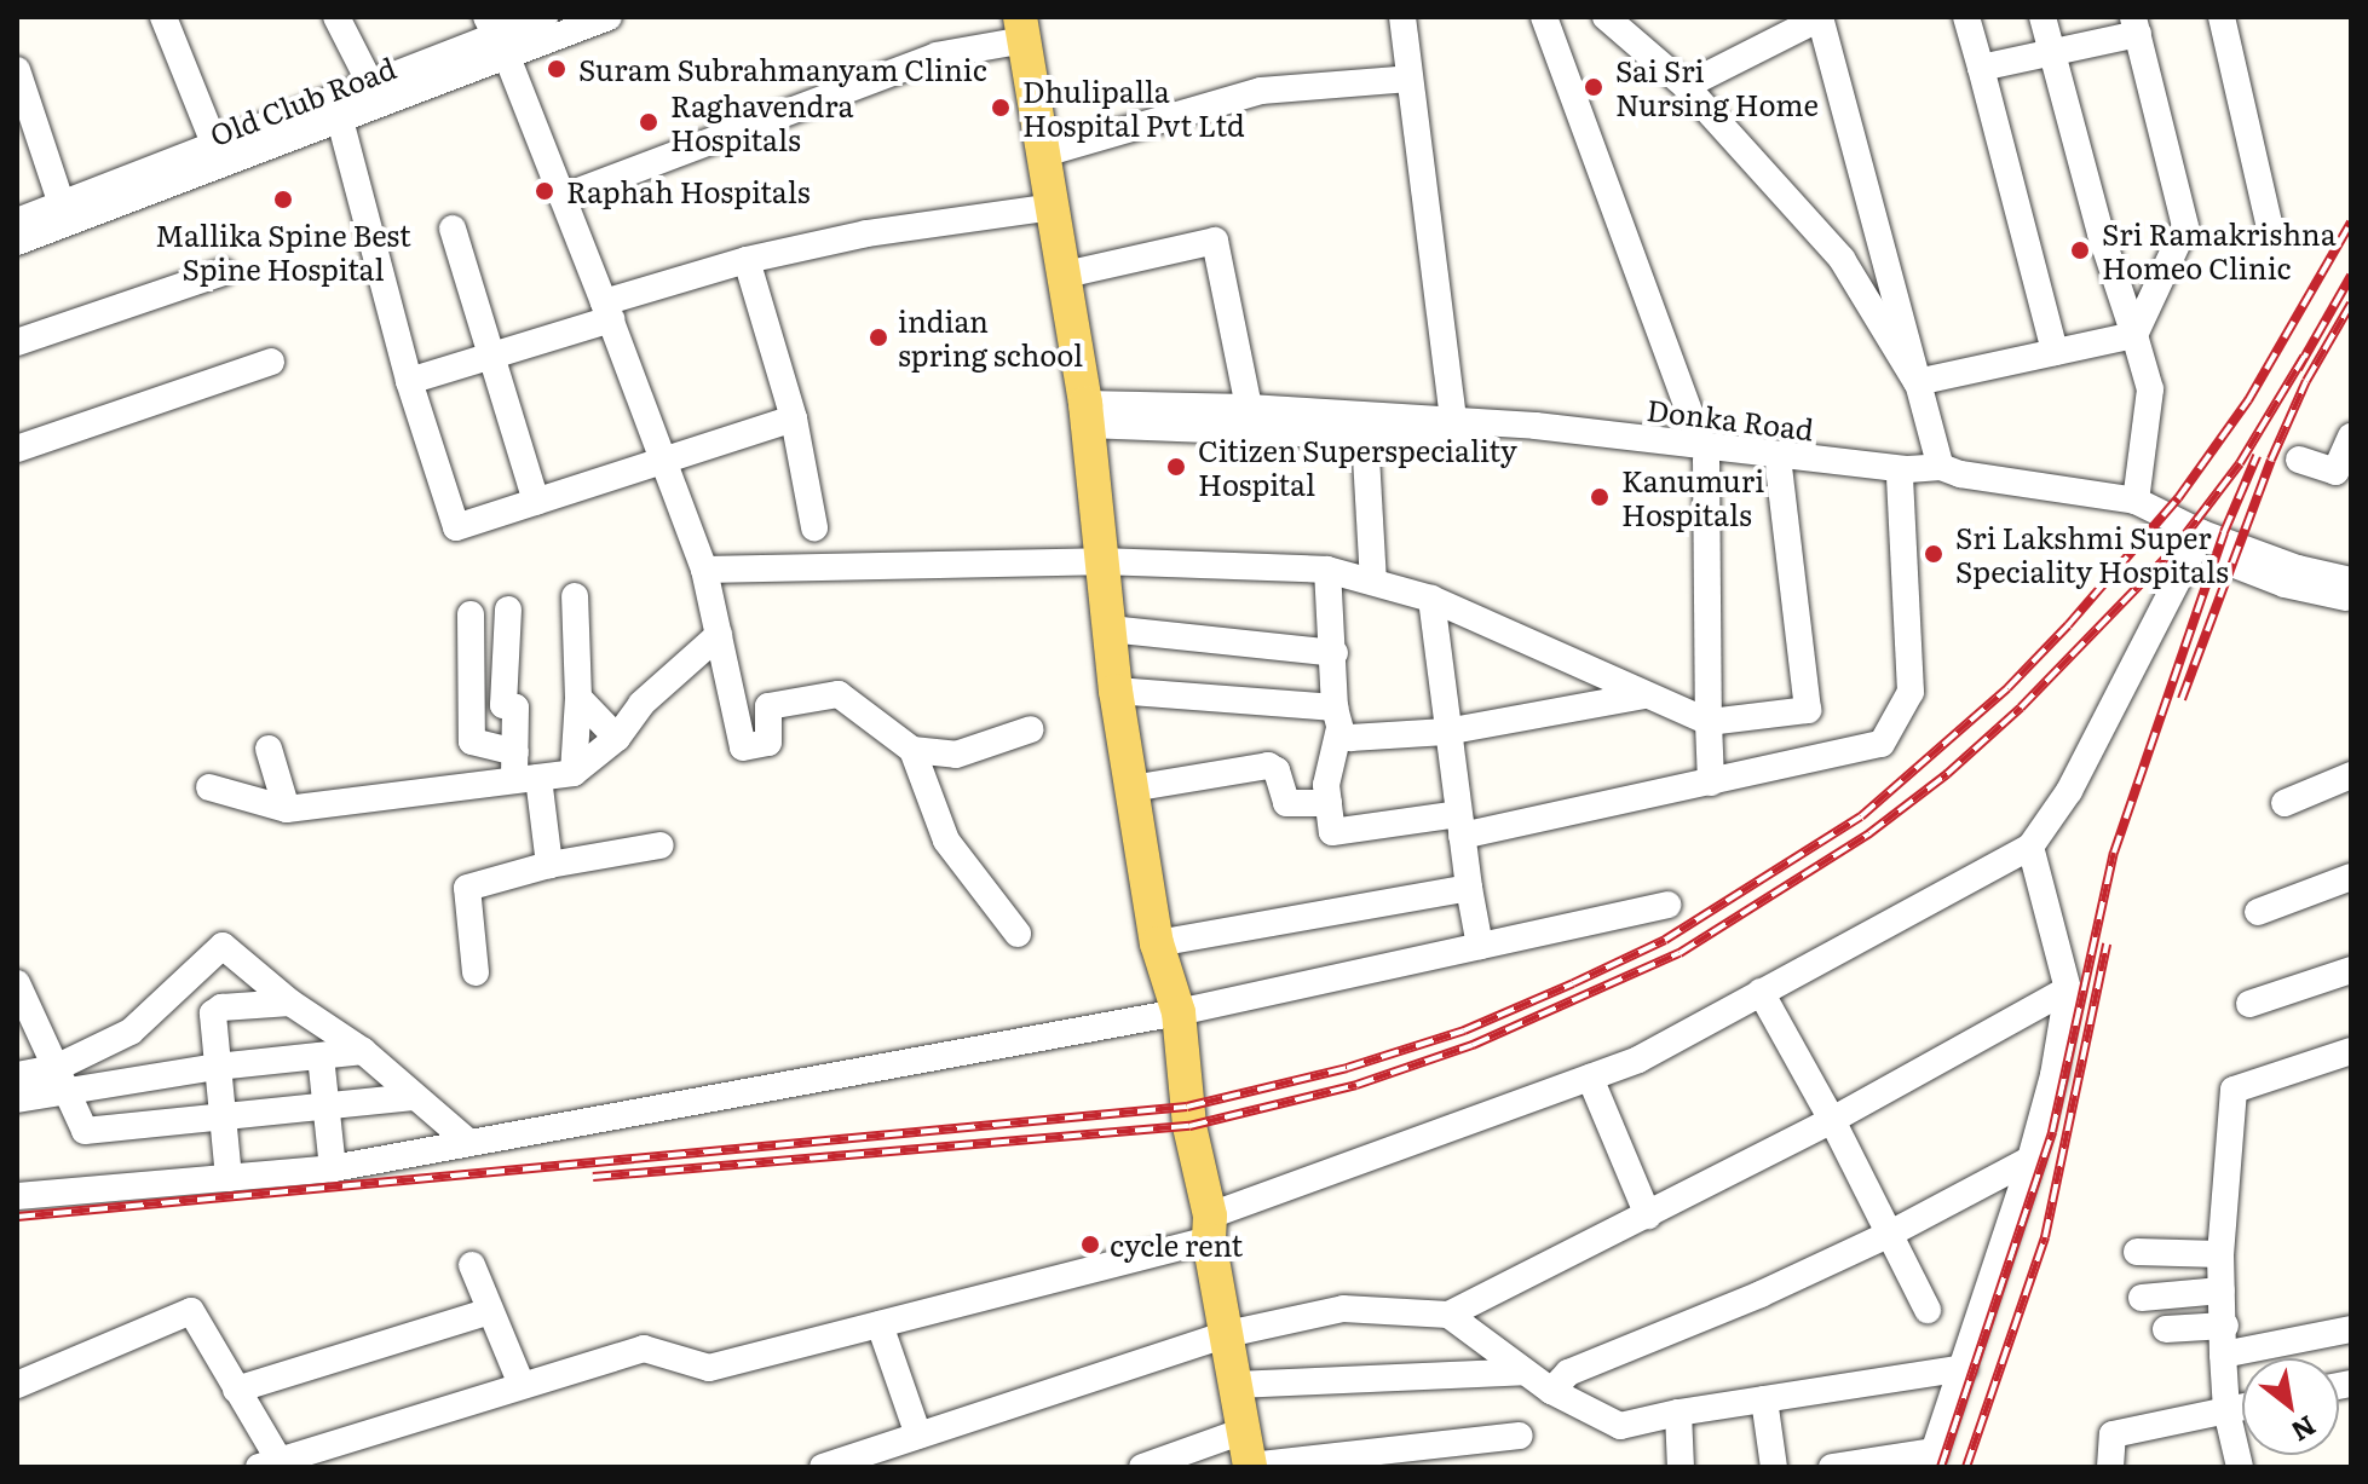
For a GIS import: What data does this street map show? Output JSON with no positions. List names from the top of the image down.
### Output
{
  "streets": {
    "street": ["Old Club Road", "Donka Road"]
  },
  "places": [
    "Suram Subrahmanyam Clinic",
    "Sai Sri Nursing Home",
    "Dhulipalla Hospital Pvt Ltd",
    "Raghavendra Hospitals",
    "Raphah Hospitals",
    "Mallika Spine Best Spine Hospital",
    "Sri Ramakrishna Homeo Clinic",
    "indian spring school",
    "Citizen Superspeciality Hospital",
    "Kanumuri Hospitals",
    "Sri Lakshmi Super Speciality Hospitals",
    "cycle rent"
  ],
  "north": "bottom right"
}
